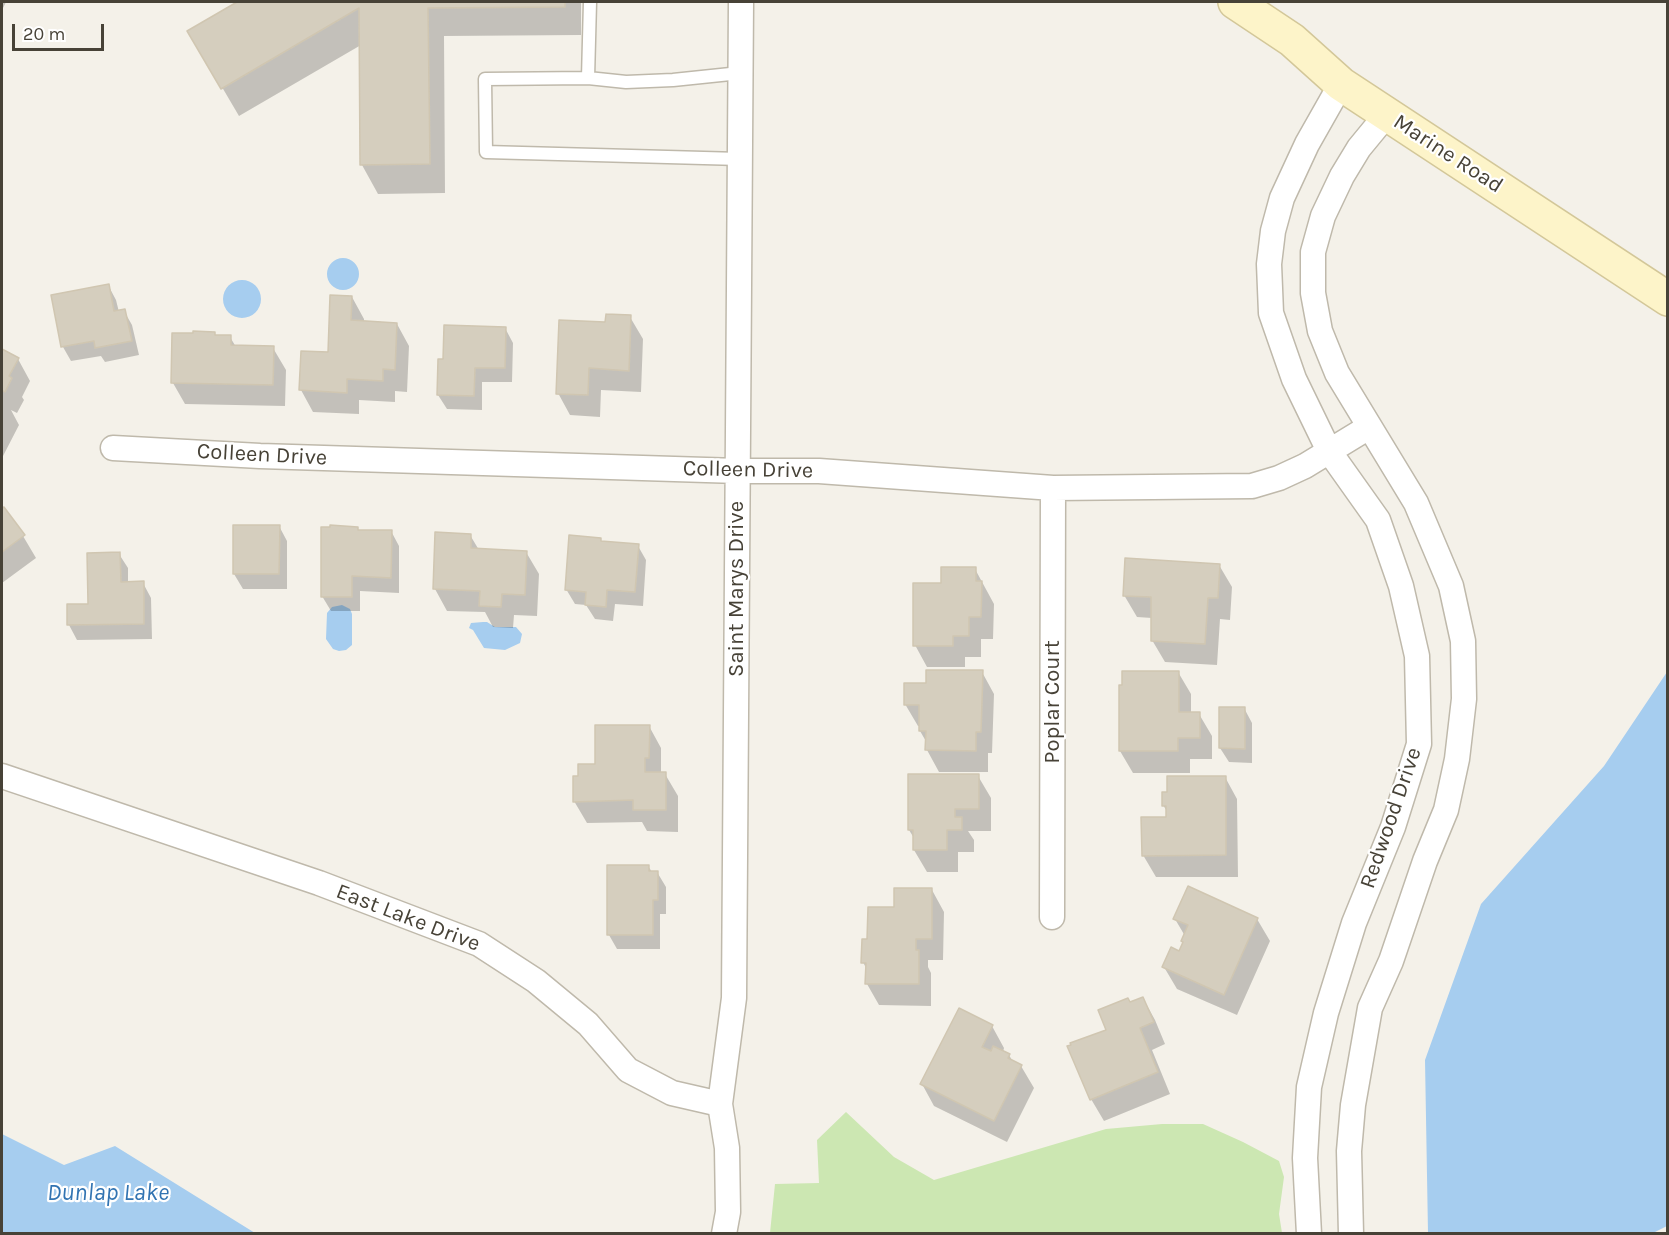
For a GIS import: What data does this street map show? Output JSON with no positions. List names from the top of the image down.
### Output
{
  "streets": {
    "main road": ["Marine Road"],
    "street": [
      "Colleen Drive",
      "Saint Marys Drive",
      "Poplar Court",
      "Redwood Drive",
      "East Lake Drive"
    ]
  },
  "crossings": [
    ["Marine Road", "Redwood Drive"],
    ["Colleen Drive", "Saint Marys Drive"],
    ["Colleen Drive", "Poplar Court"],
    ["Colleen Drive", "Redwood Drive"],
    ["Saint Marys Drive", "East Lake Drive"]
  ],
  "water": ["Dunlap Lake"],
  "scale_bar": "20 m"
}
